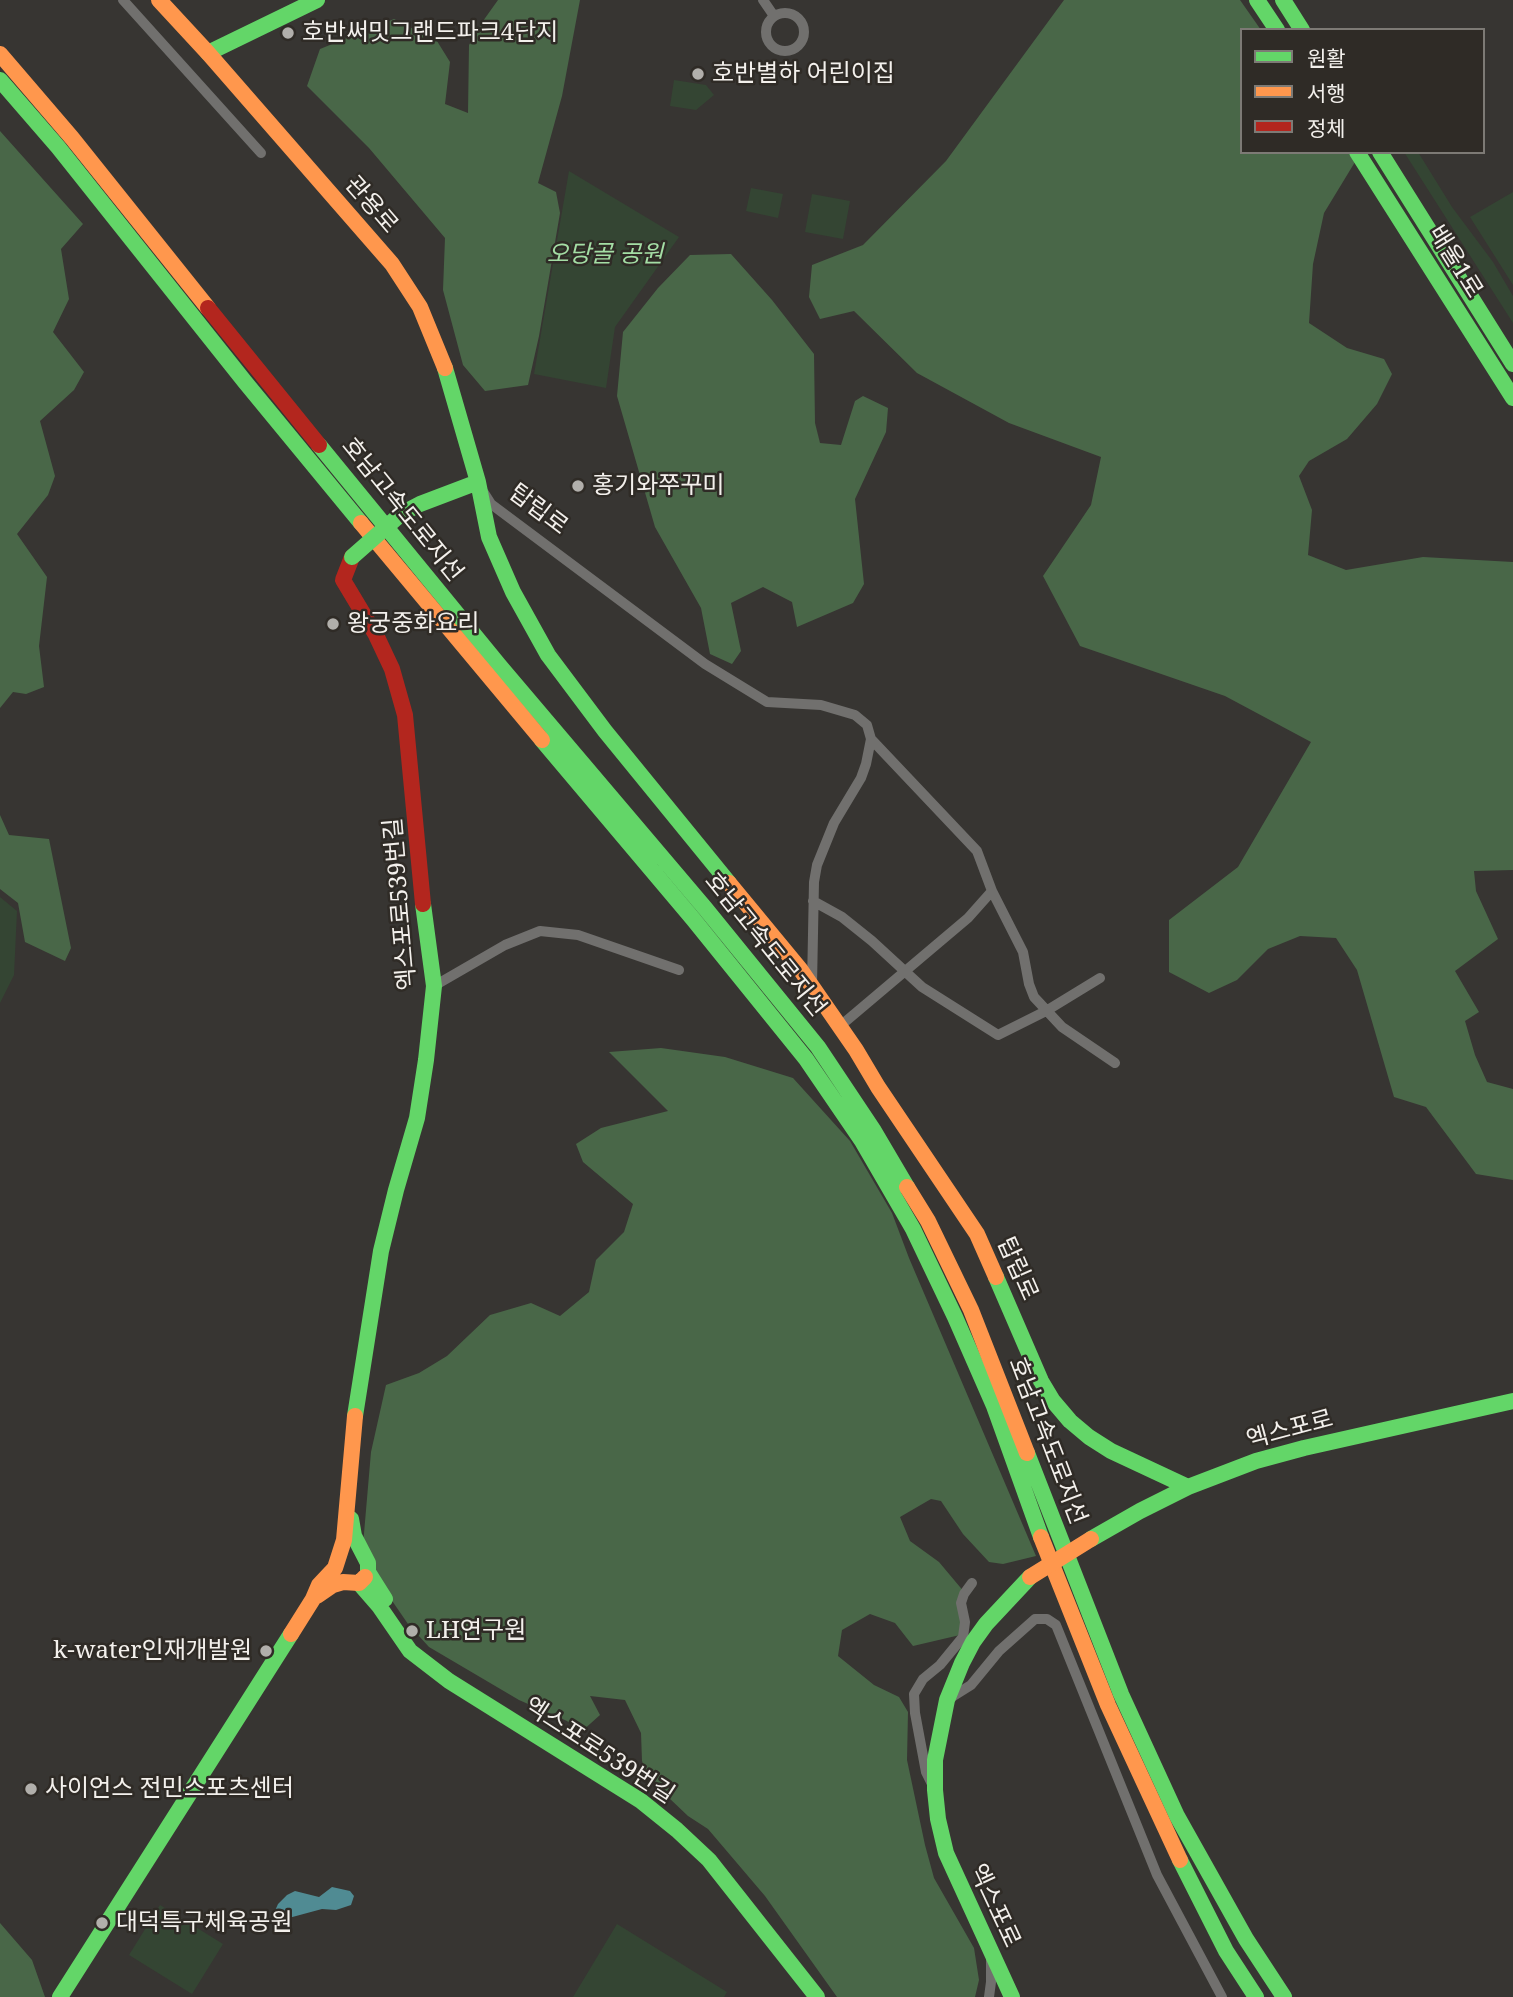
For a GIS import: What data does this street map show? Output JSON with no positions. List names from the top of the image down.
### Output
{
  "streets": {
    "main road": [
      "관용로",
      "배울1로",
      "호남고속도로지선",
      "탑립로",
      "엑스포로539번길",
      "엑스포로"
    ]
  },
  "crossings": [
    ["관용로", "탑립로"],
    ["관용로", "엑스포로539번길"],
    ["탑립로", "엑스포로539번길"],
    ["탑립로", "엑스포로"]
  ],
  "parks": ["오당골 공원"],
  "places": [
    "호반써밋그랜드파크4단지",
    "호반별하 어린이집",
    "홍기와쭈꾸미",
    "왕궁중화요리",
    "LH연구원",
    "k-water인재개발원",
    "사이언스 전민스포츠센터",
    "대덕특구체육공원"
  ],
  "legend": ["원활", "서행", "정체"]
}
